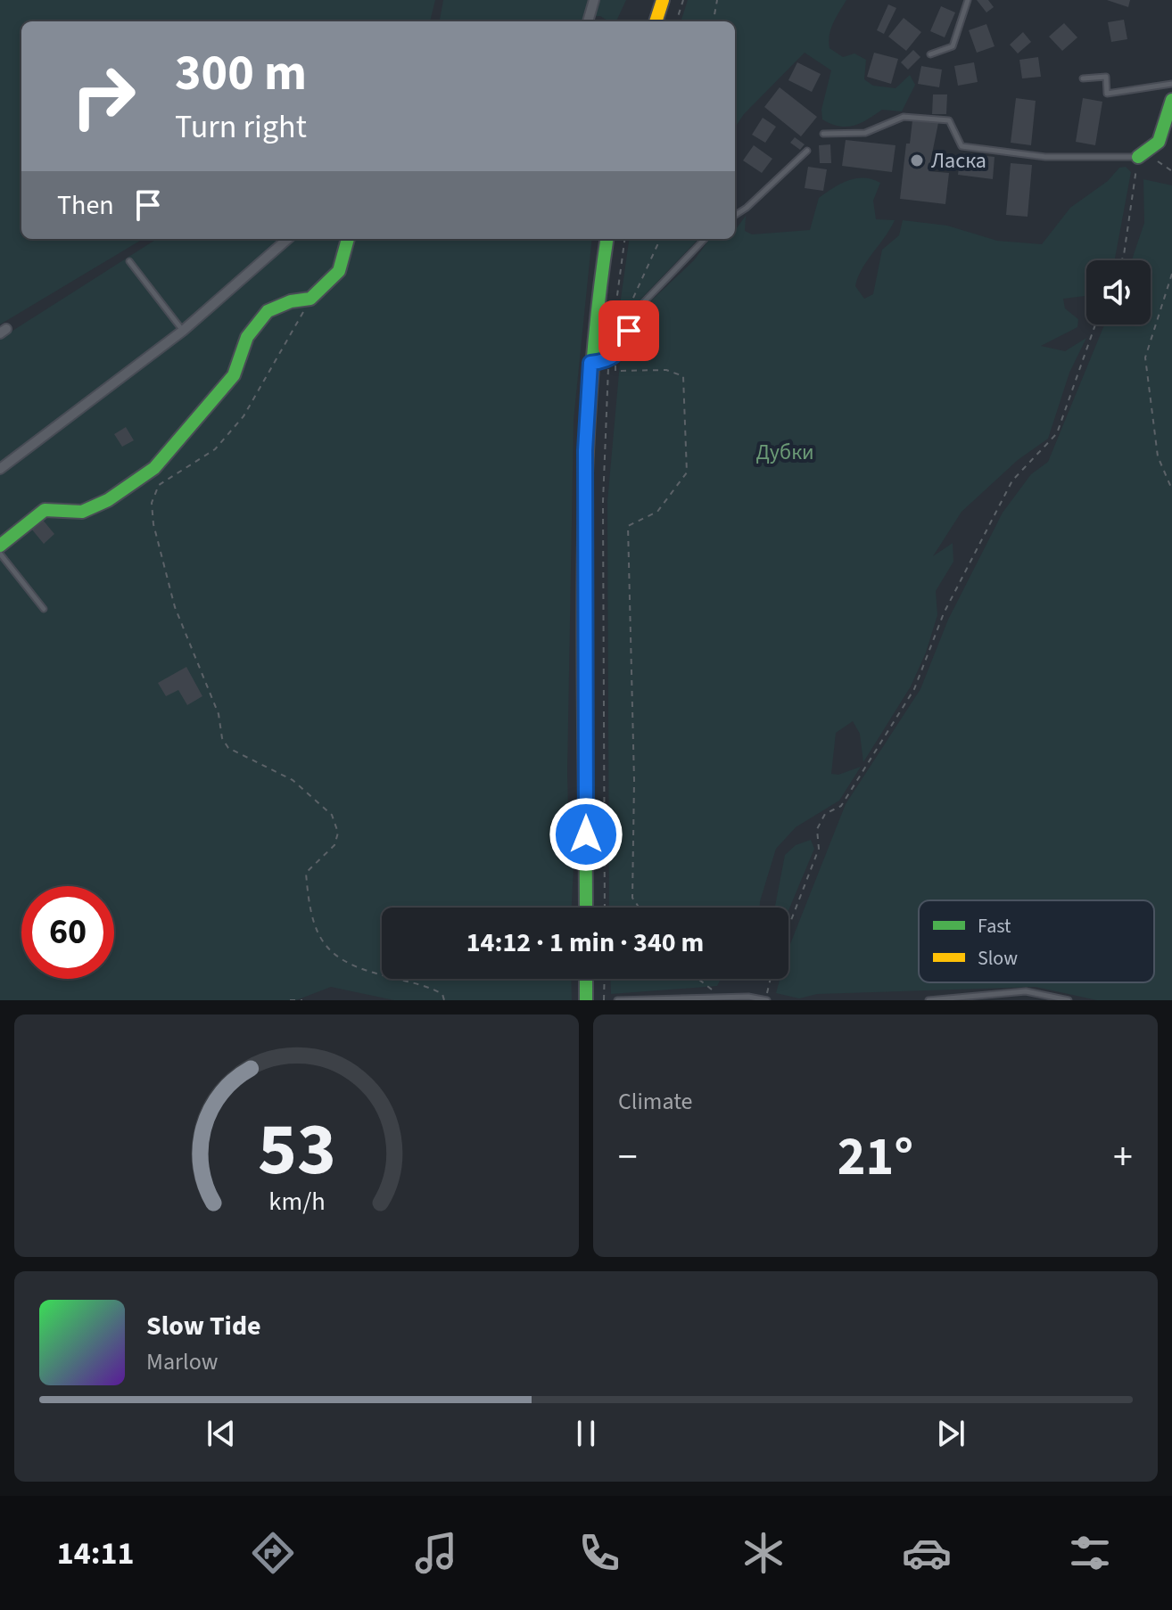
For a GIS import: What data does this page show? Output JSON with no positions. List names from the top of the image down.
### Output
{
  "parks": ["Дубки"],
  "places": ["Ласка"],
  "legend": ["Fast", "Slow"],
  "page": {
    "turn": ["300 m", "Turn right"],
    "then": "Then",
    "limit": "60",
    "trip": "14:12 · 1 min · 340 m",
    "tile": "Climate",
    "heat": ["−", "21°", "+"],
    "song": ["Slow Tide", "Marlow"],
    "tabs": "14:11",
    "gauge": ["53", "km/h"]
  }
}
